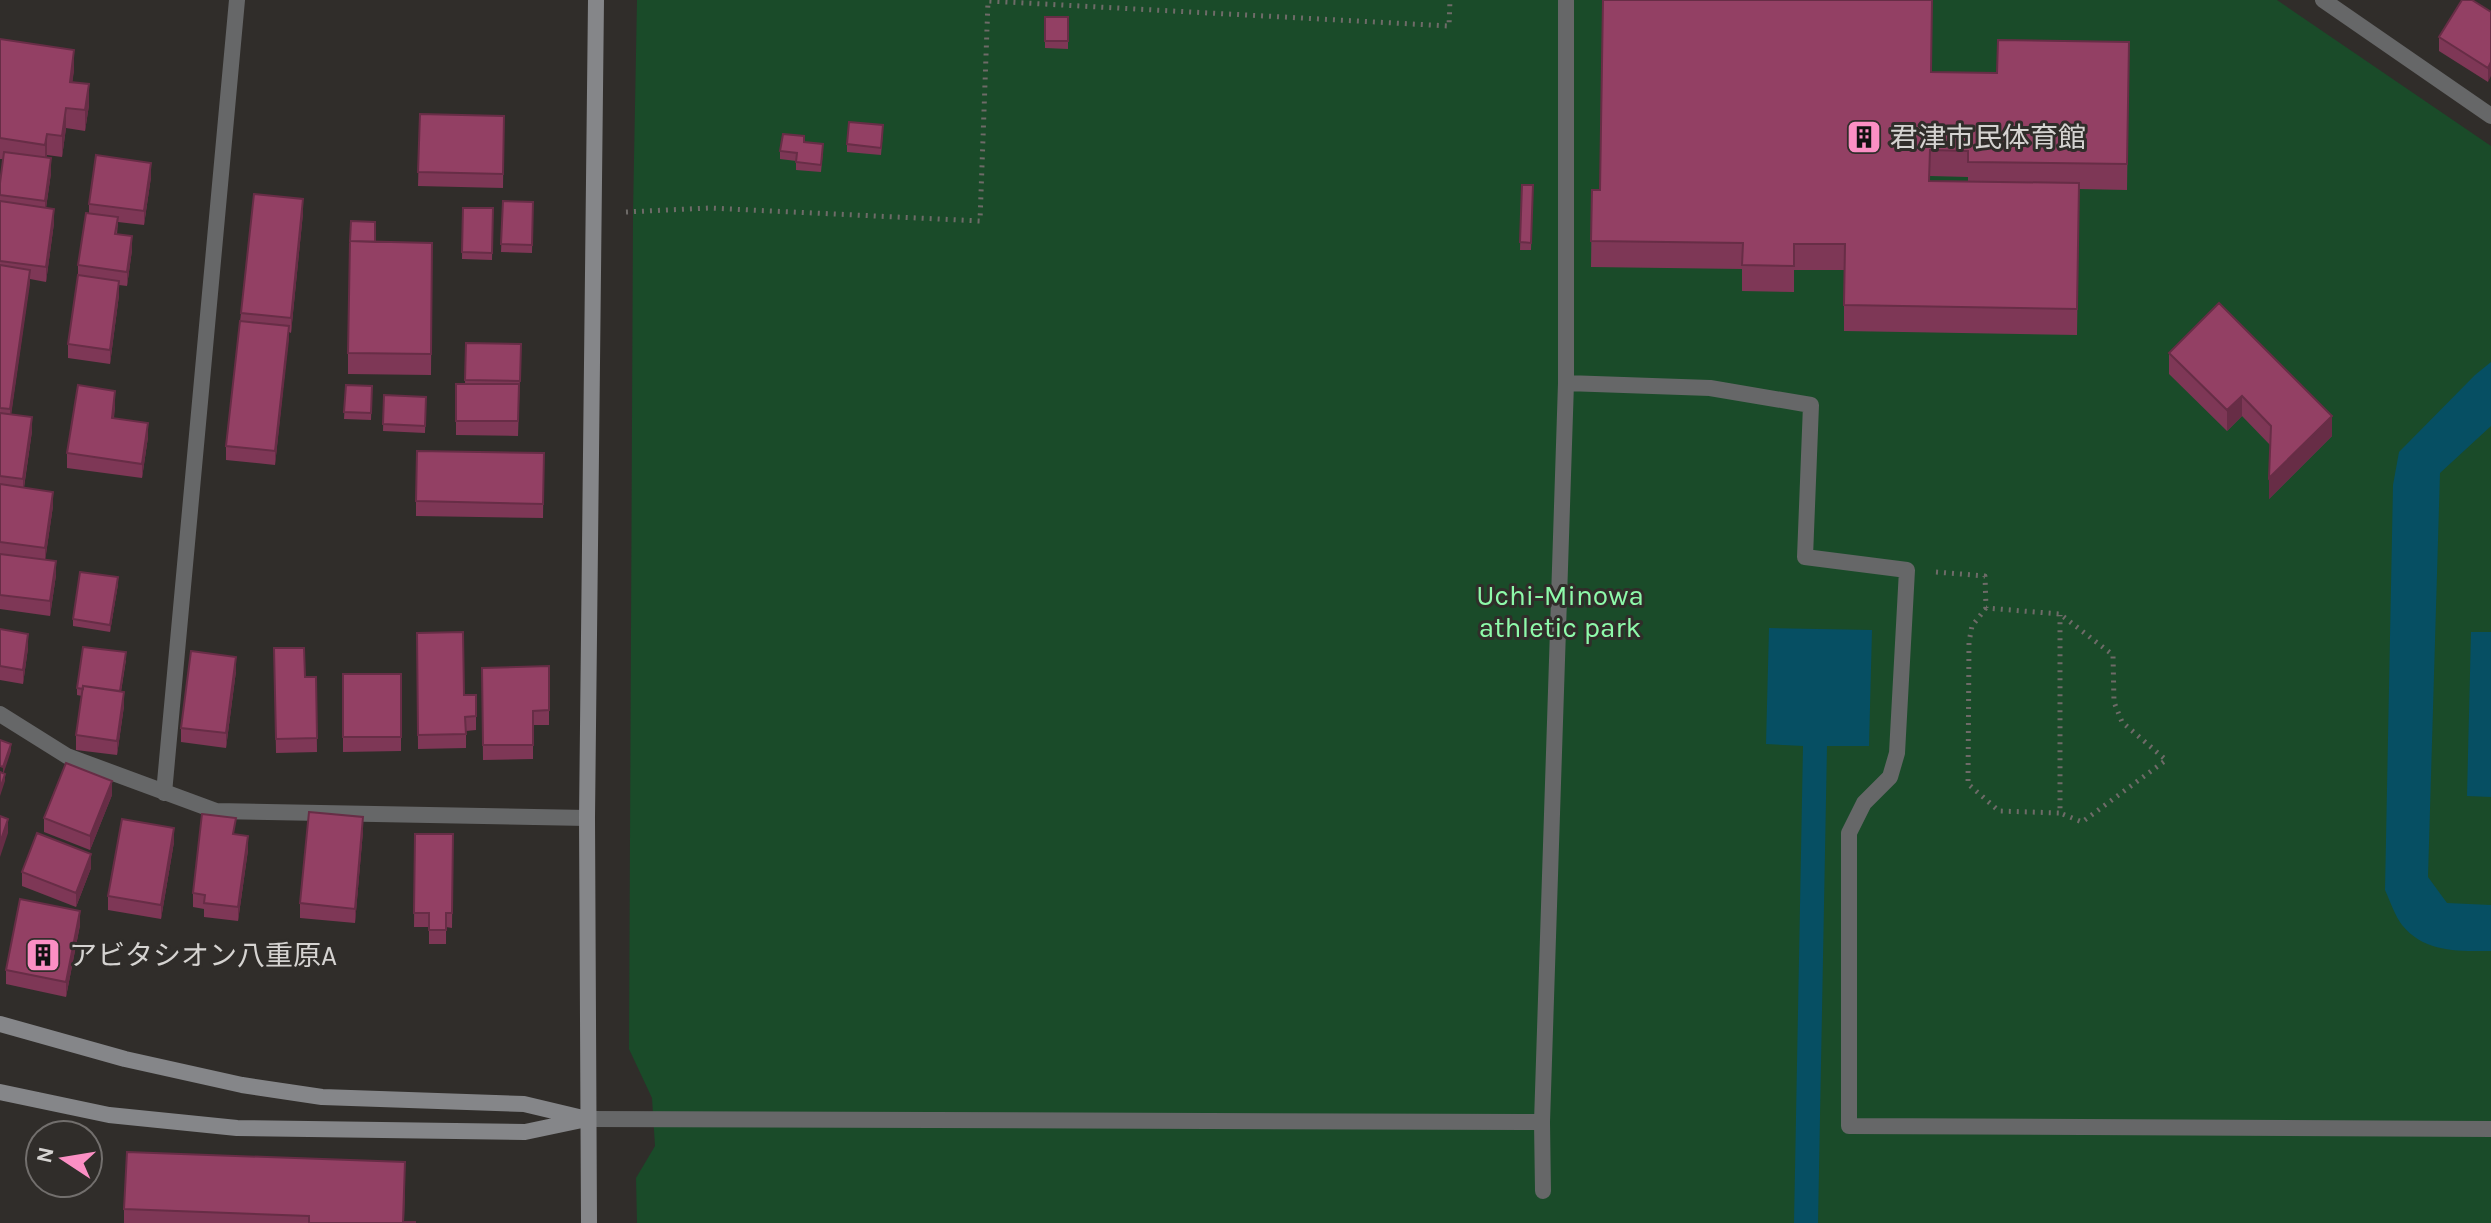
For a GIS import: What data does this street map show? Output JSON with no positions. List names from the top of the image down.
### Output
{
  "parks": ["Uchi-Minowa athletic park"],
  "places": {
    "building": ["君津市民体育館", "アビタシオン八重原A"]
  },
  "north": "left"
}
